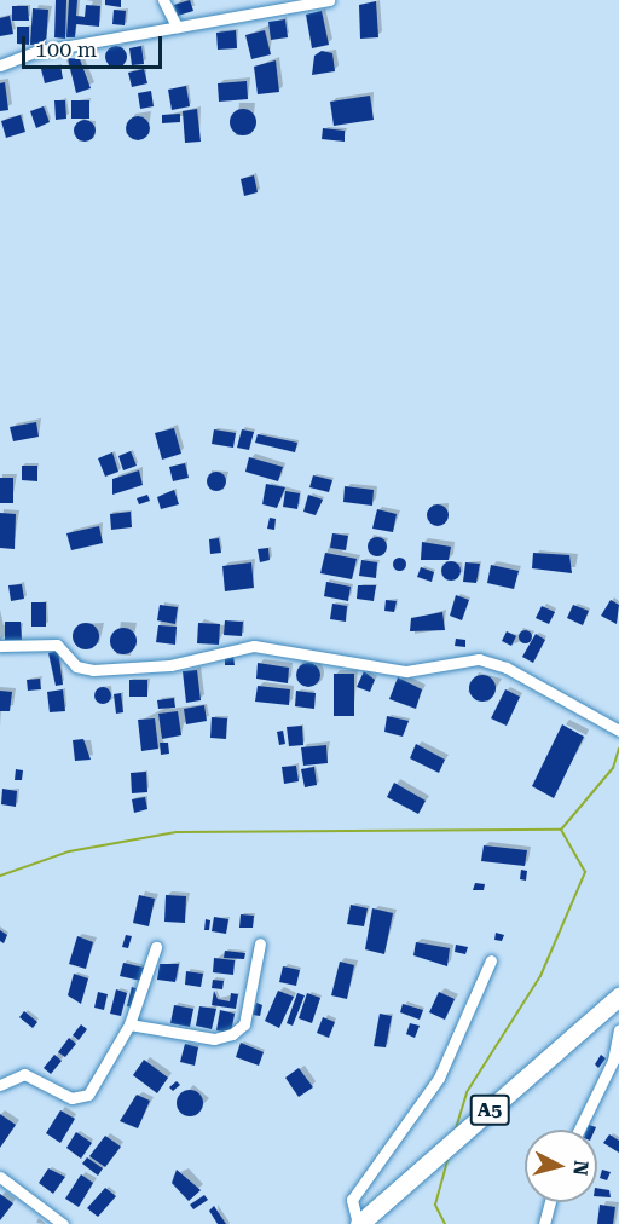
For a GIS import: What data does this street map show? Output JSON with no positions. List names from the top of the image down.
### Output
{
  "streets": {
    "highway": ["A5"]
  },
  "scale_bar": "100 m",
  "north": "right"
}
